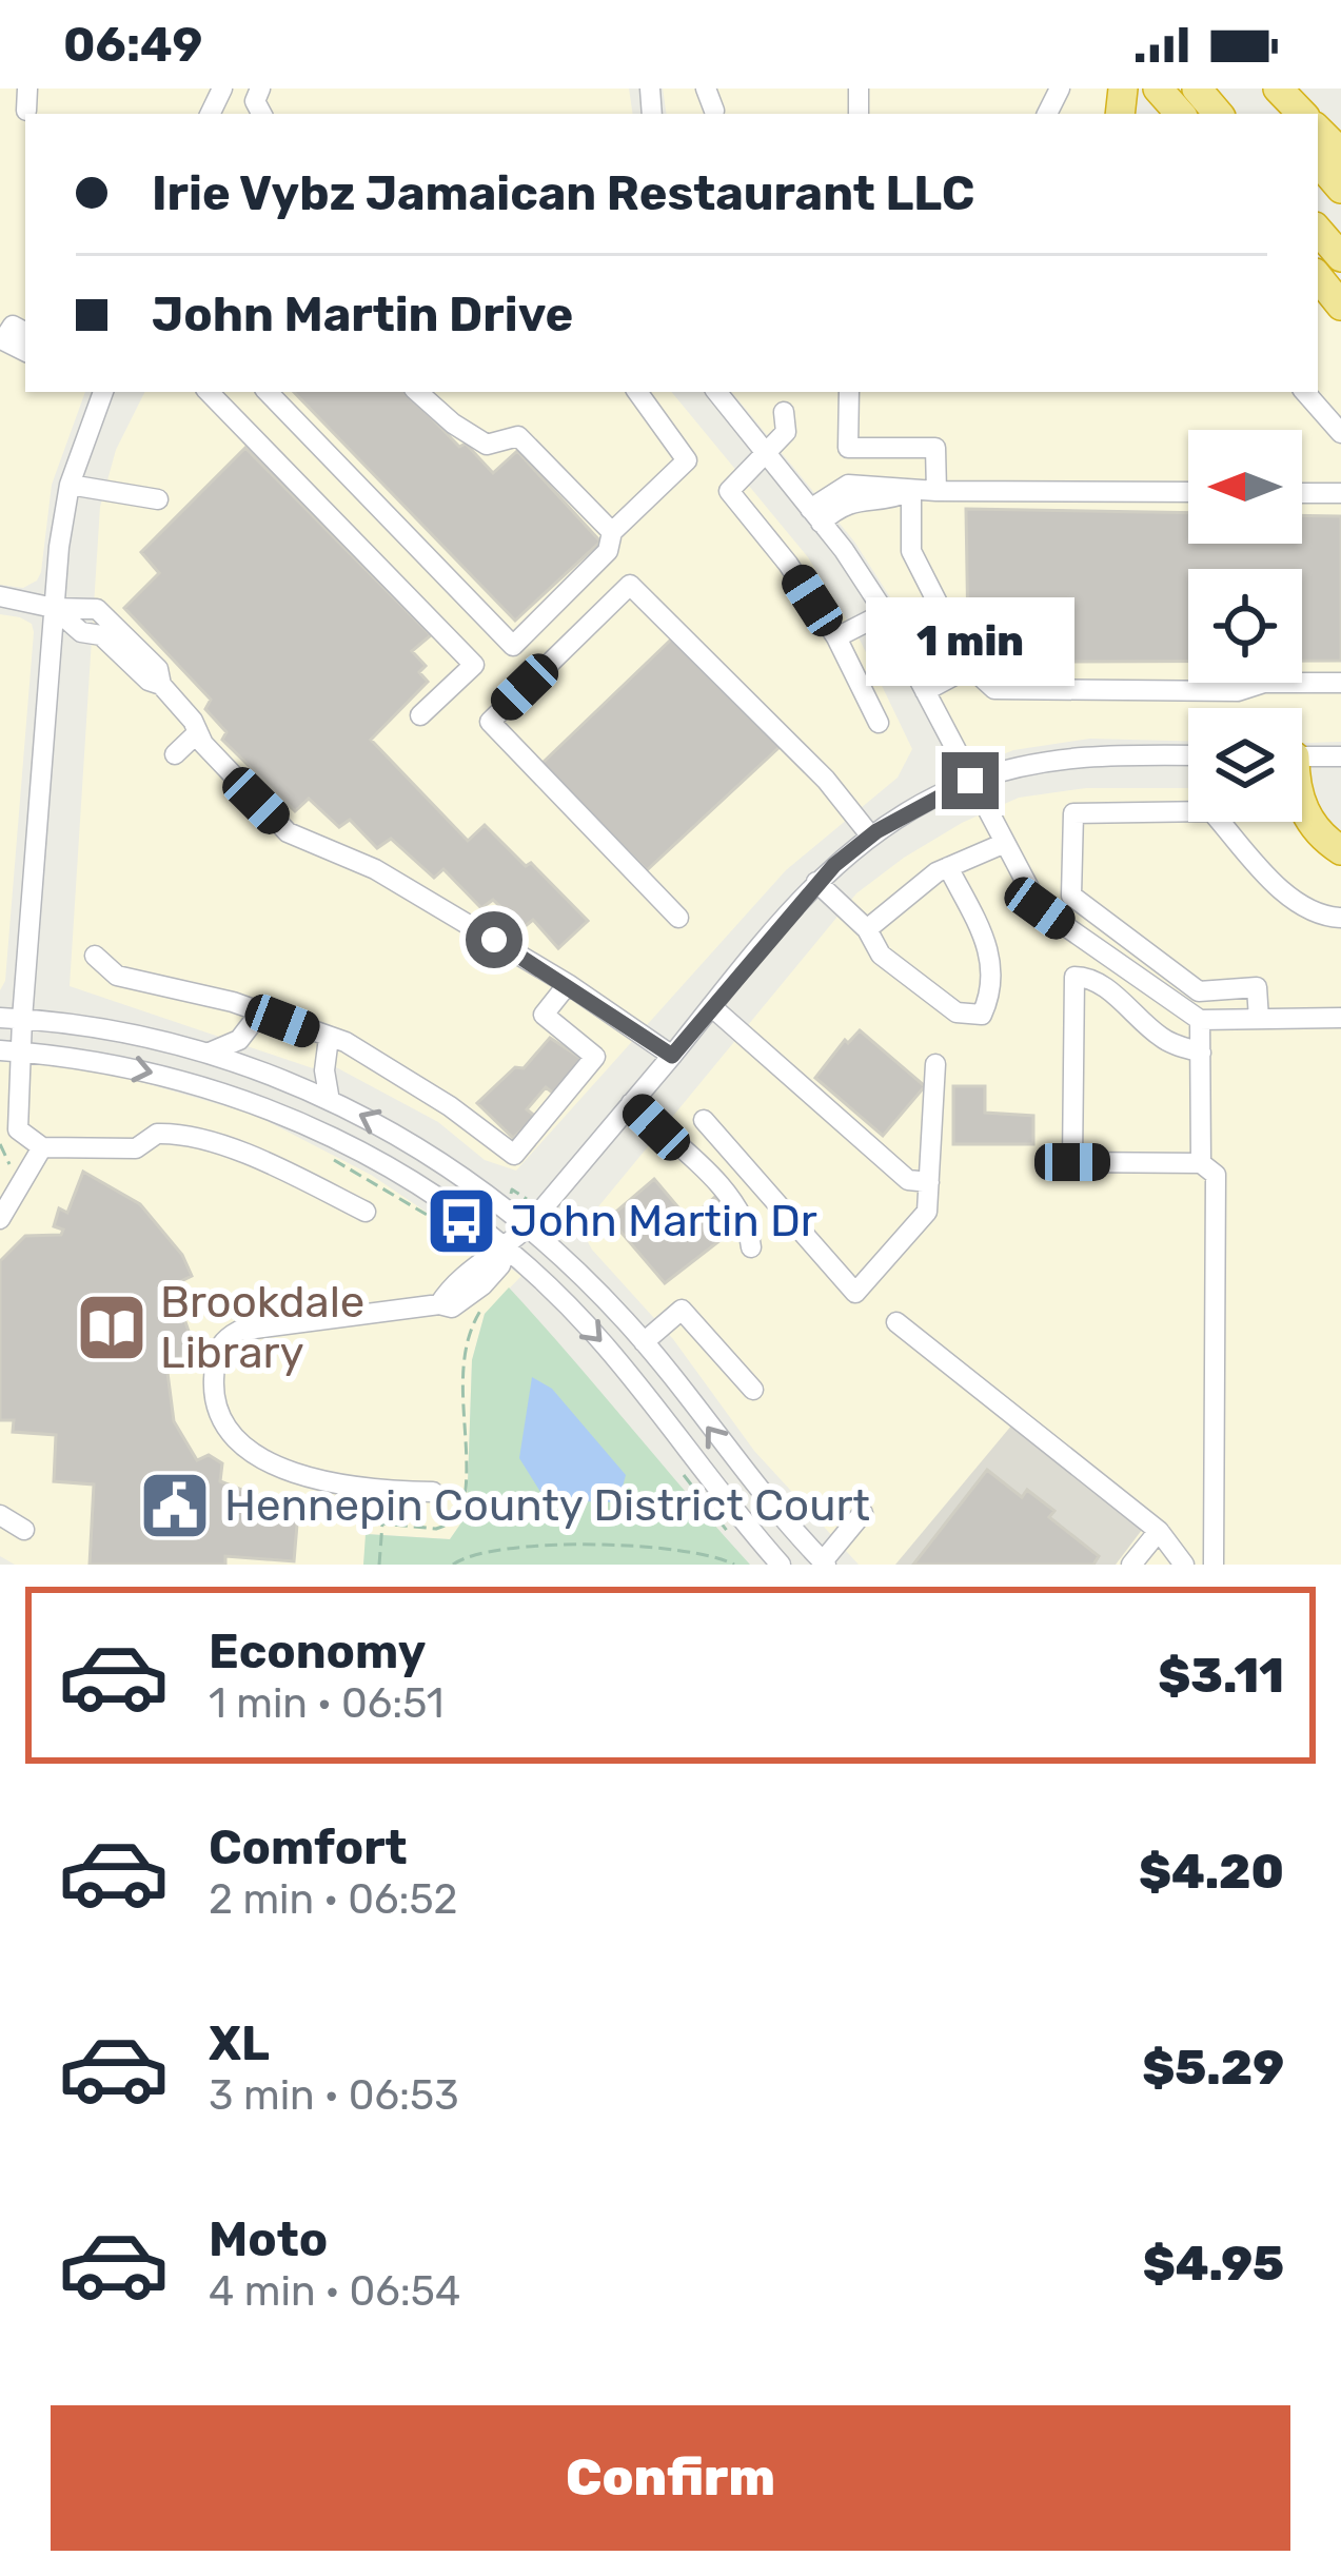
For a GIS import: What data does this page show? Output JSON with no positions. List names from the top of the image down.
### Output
{
  "places": {
    "bus stop": ["John Martin Dr"],
    "library": ["Brookdale Library"],
    "public building": ["Hennepin County District Court"]
  },
  "north": "left",
  "page": {
    "status": "06:49",
    "banner": ["Irie Vybz Jamaican Restaurant LLC", "John Martin Drive"],
    "bubble": "1 min",
    "list": [
      {
        "name": "Economy",
        "note": "1 min · 06:51",
        "value": "$3.11"
      },
      {
        "name": "Comfort",
        "note": "2 min · 06:52",
        "value": "$4.20"
      },
      {
        "name": "XL",
        "note": "3 min · 06:53",
        "value": "$5.29"
      },
      {
        "name": "Moto",
        "note": "4 min · 06:54",
        "value": "$4.95"
      }
    ],
    "buttons": "Confirm"
  }
}
